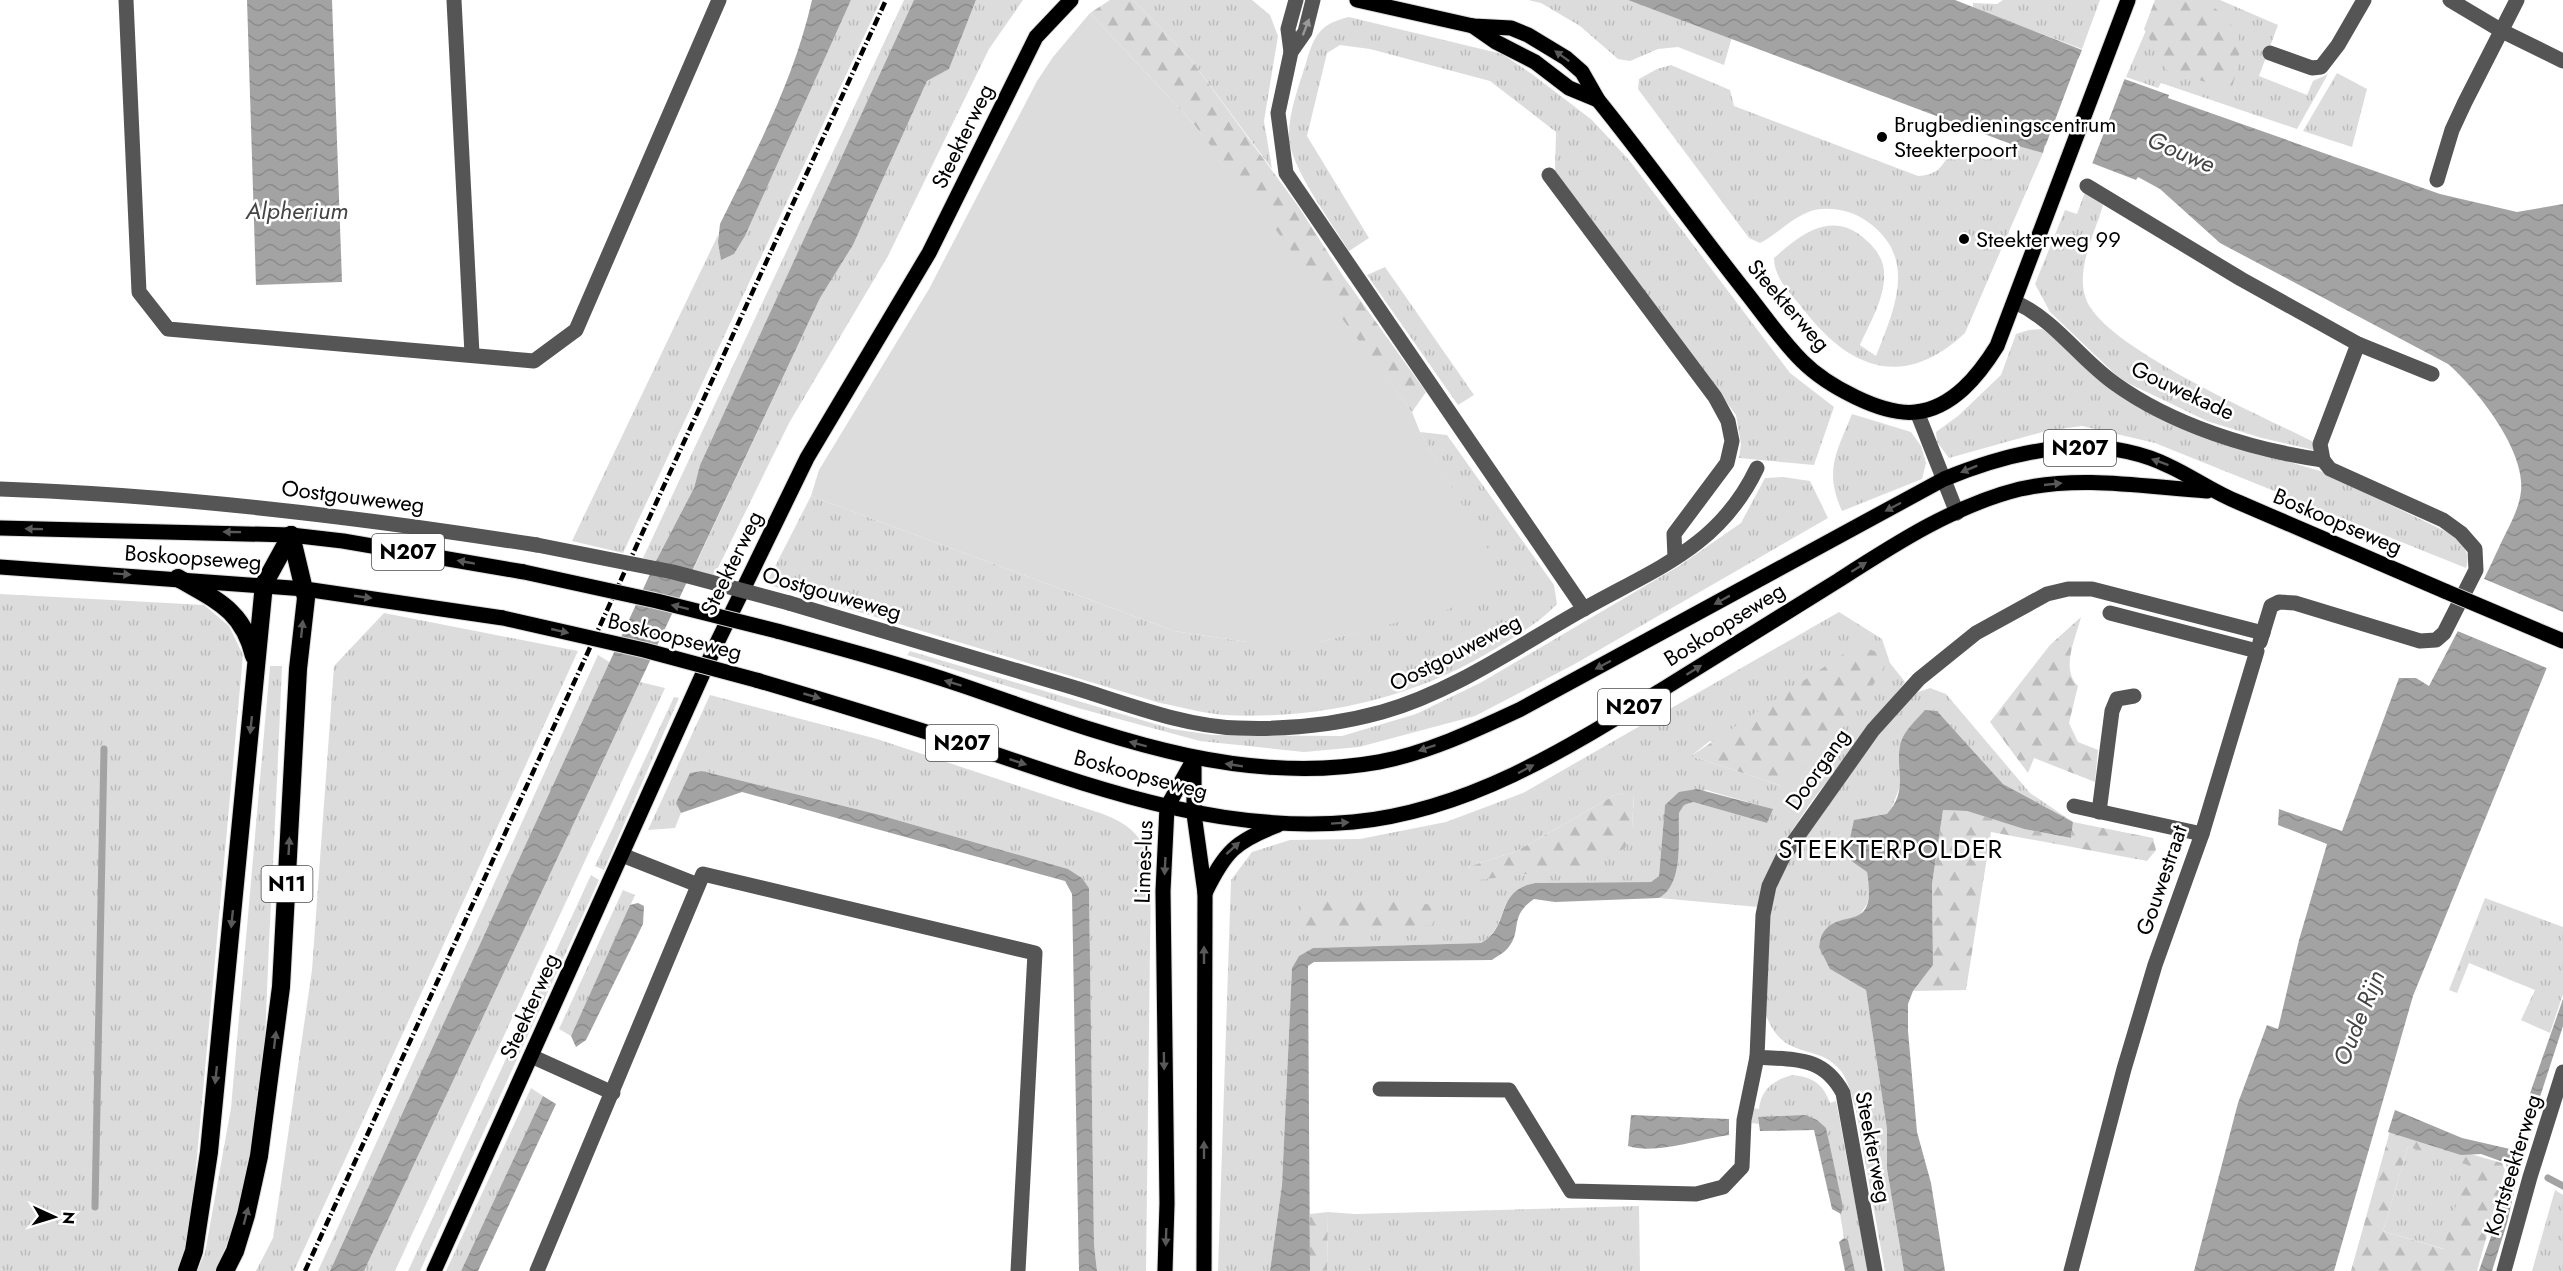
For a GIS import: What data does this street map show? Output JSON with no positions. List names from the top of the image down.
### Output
{
  "streets": {
    "highway": ["N11"],
    "main road": [
      "Steekterweg",
      "N207",
      "Boskoopseweg",
      "Limes-lus"
    ],
    "street": [
      "Gouwekade",
      "Oostgouweweg",
      "Doorgang",
      "Gouwestraat",
      "Kortsteekterweg"
    ]
  },
  "crossings": [
    ["Steekterweg", "Gouwekade"],
    ["Steekterweg", "Doorgang"],
    ["Gouwekade", "Gouwestraat"],
    ["Boskoopseweg", "Limes-lus"],
    ["Boskoopseweg", "N11"],
    ["Doorgang", "Gouwestraat"]
  ],
  "districts": ["STEEKTERPOLDER"],
  "water": ["Gouwe", "Alpherium", "Oude Rijn"],
  "places": ["Brugbedieningscentrum Steekterpoort", "Steekterweg 99"],
  "north": "right"
}
